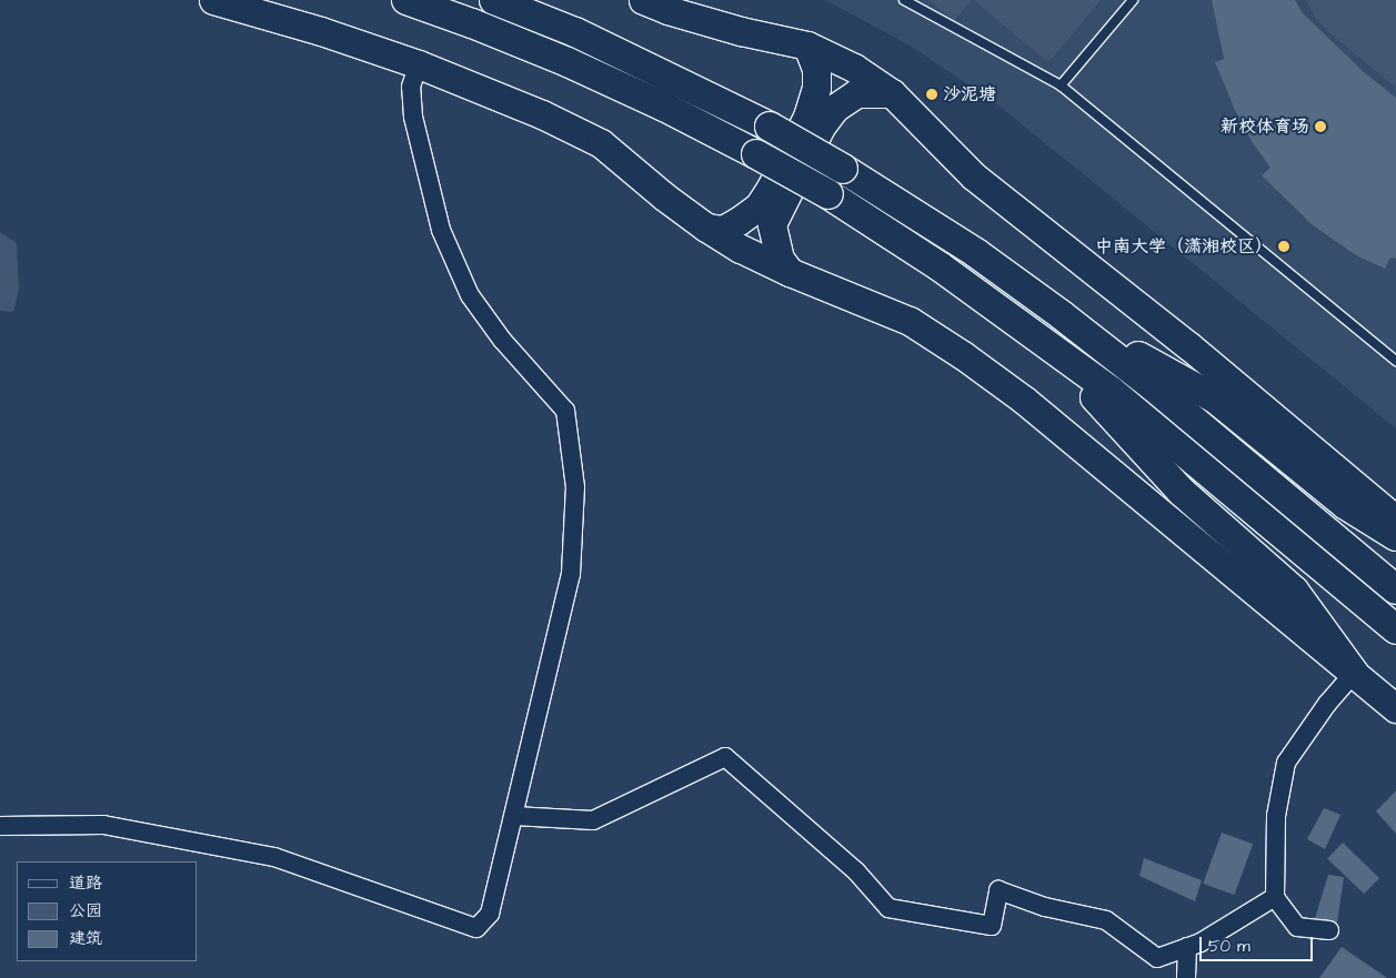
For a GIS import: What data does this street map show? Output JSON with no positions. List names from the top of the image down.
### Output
{
  "places": ["沙泥塘", "新校体育场", "中南大学（潇湘校区）"],
  "legend": ["道路", "公园", "建筑"],
  "scale_bar": "50 m"
}
